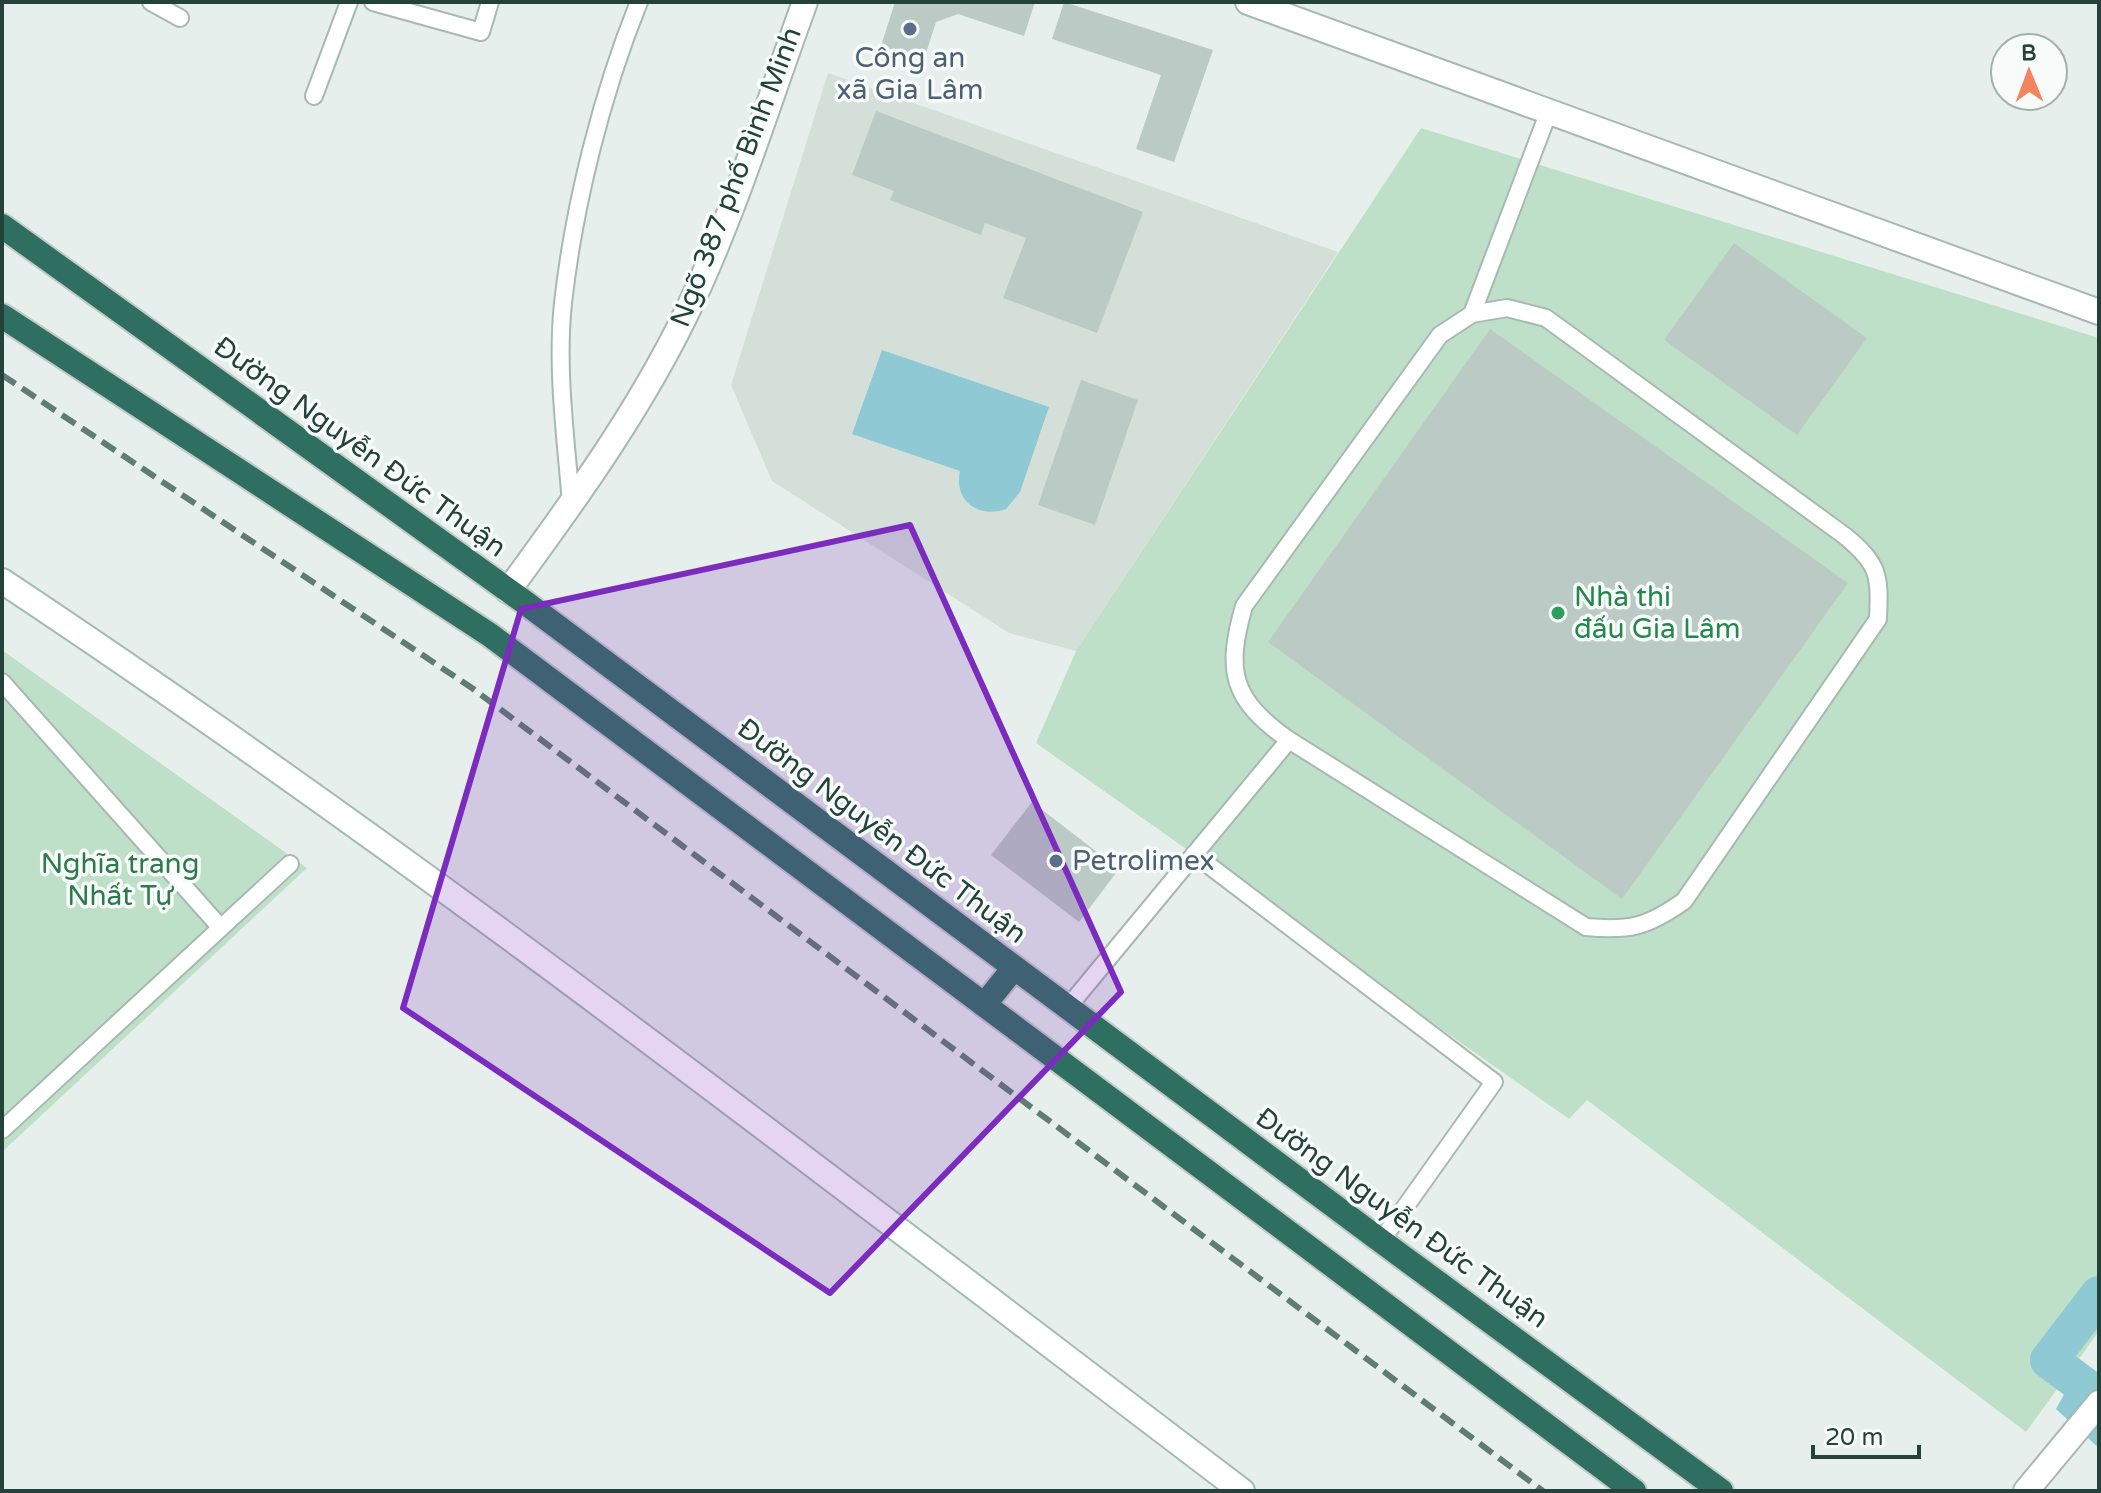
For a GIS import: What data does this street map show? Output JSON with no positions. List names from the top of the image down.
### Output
{
  "streets": {
    "highway": ["Đường Nguyễn Đức Thuận"],
    "street": ["Ngõ 387 phố Bình Minh"]
  },
  "crossings": [
    ["Ngõ 387 phố Bình Minh", "Đường Nguyễn Đức Thuận"]
  ],
  "parks": ["Nghĩa trang Nhất Tự"],
  "places": ["Công an xã Gia Lâm", "Nhà thi đấu Gia Lâm", "Petrolimex"],
  "scale_bar": "20 m",
  "north": "top"
}
